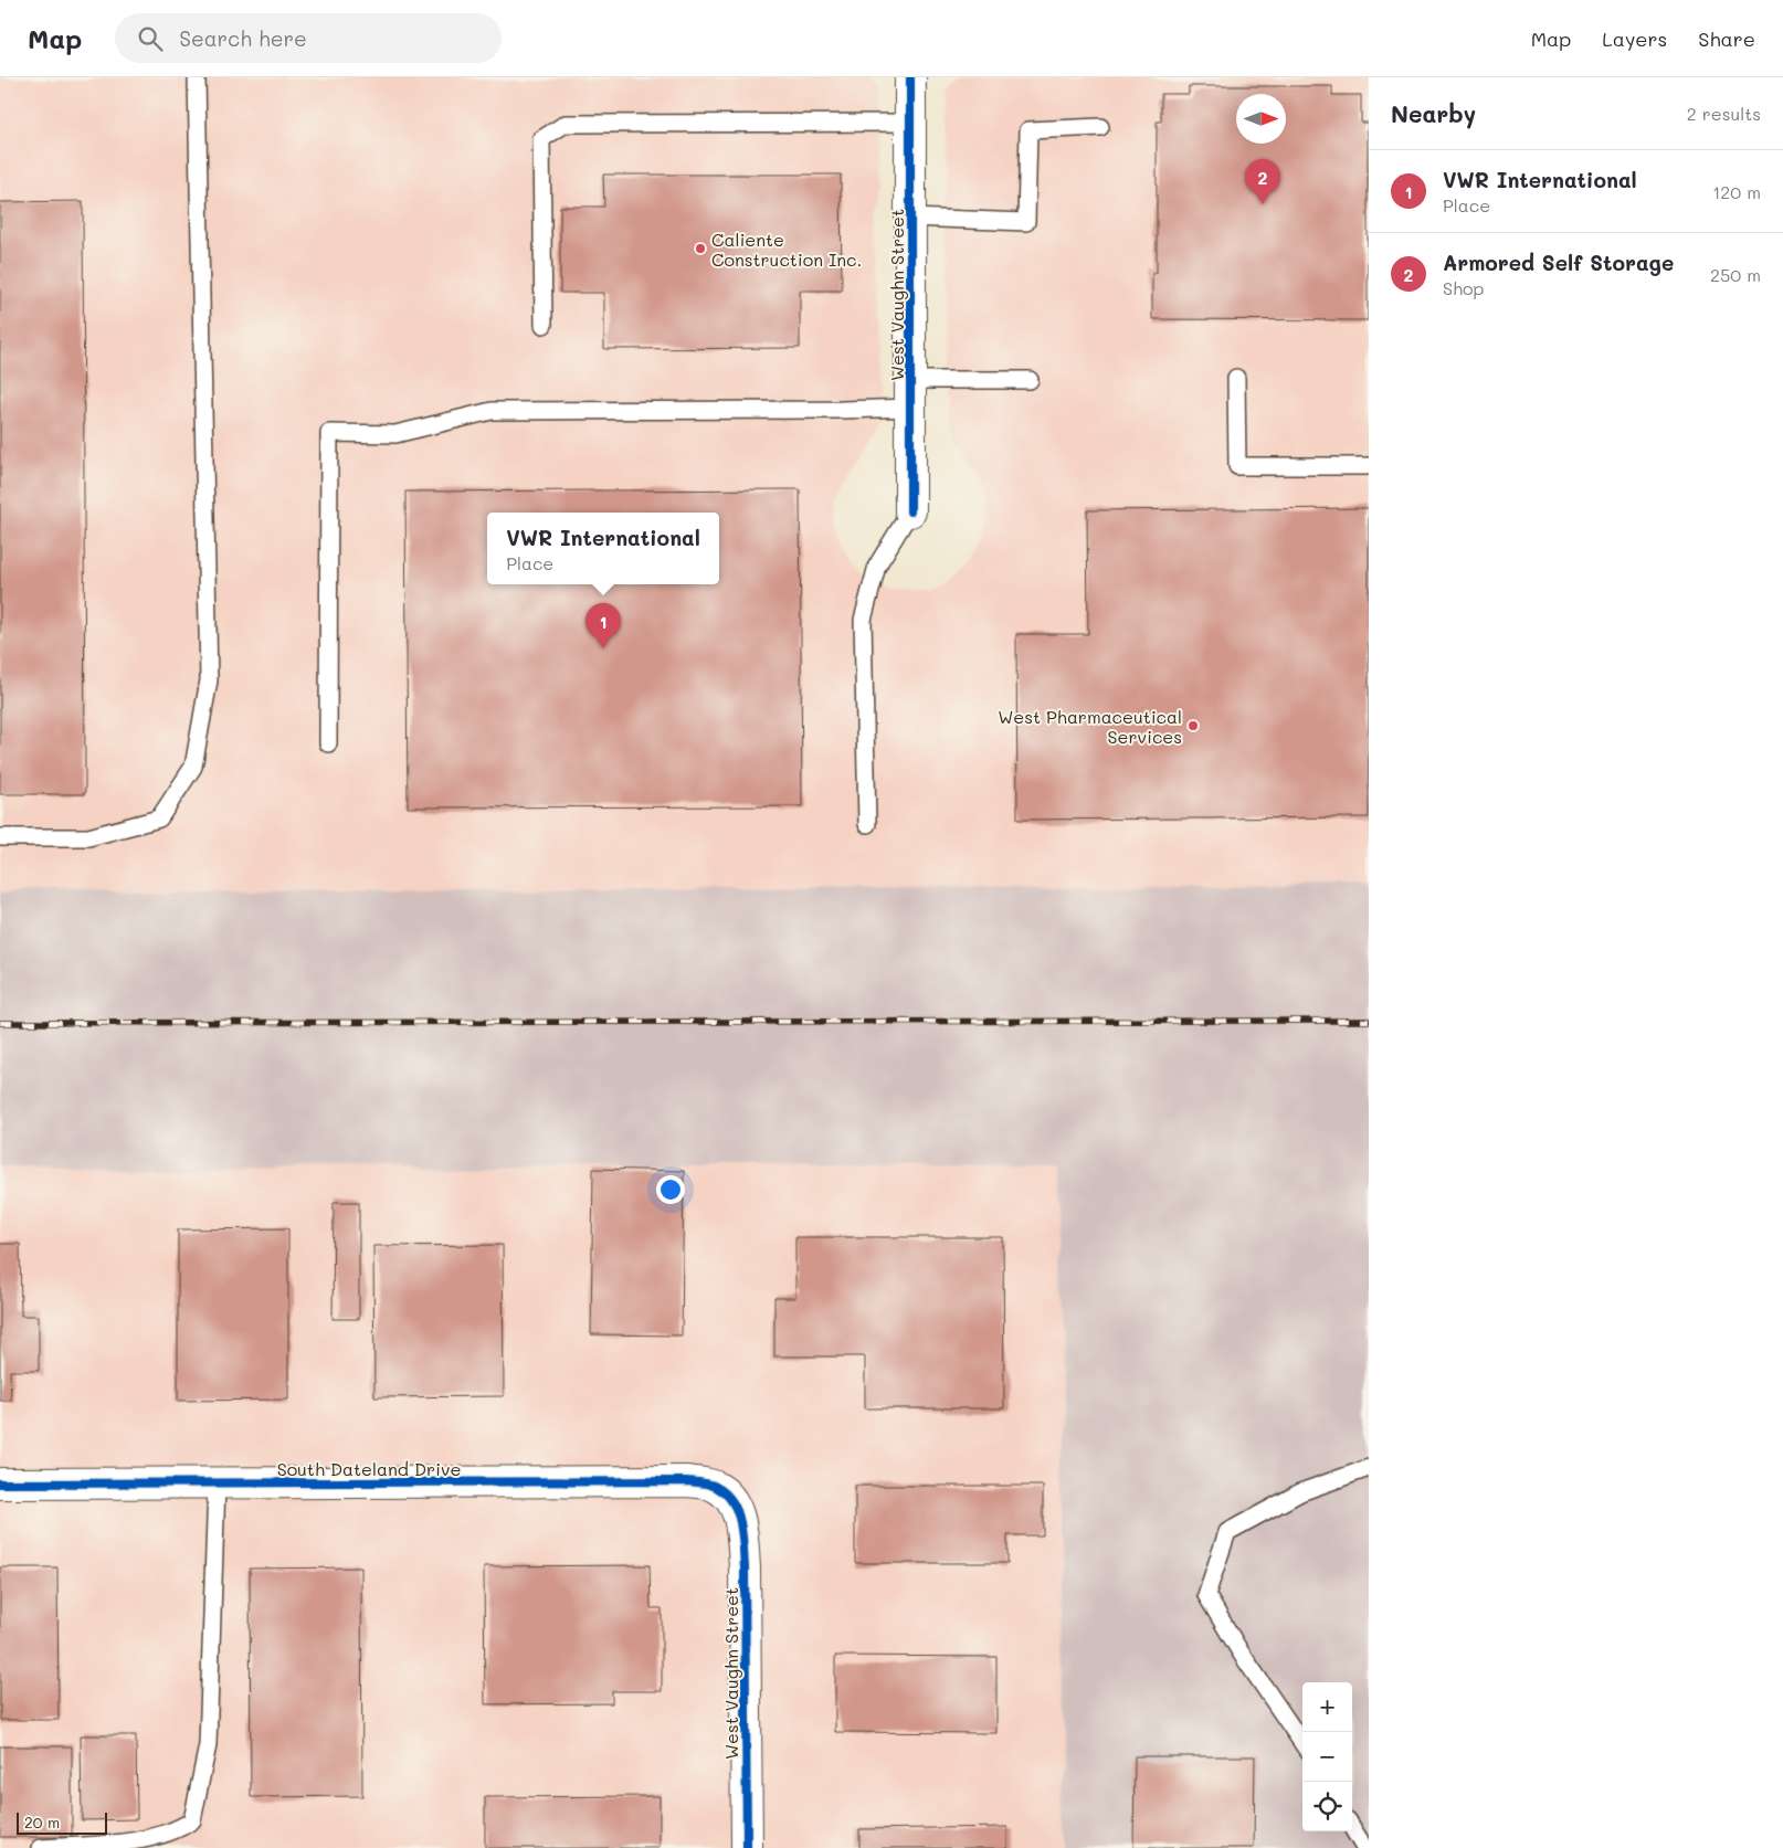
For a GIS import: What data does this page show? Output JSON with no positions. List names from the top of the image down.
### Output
{
  "streets": {
    "street": ["West Vaughn Street", "South Dateland Drive"]
  },
  "crossings": [
    ["West Vaughn Street", "South Dateland Drive"]
  ],
  "places": ["Caliente Construction Inc.", "West Pharmaceutical Services"],
  "scale_bar": "20 m",
  "north": "right",
  "page": {
    "header": "Map",
    "search": "Search here",
    "nav": ["Map", "Layers", "Share"],
    "heading": ["Nearby", "2 results"],
    "list": [
      {
        "mark": "1",
        "name": "VWR International",
        "note": "Place",
        "value": "120 m"
      },
      {
        "mark": "2",
        "name": "Armored Self Storage",
        "note": "Shop",
        "value": "250 m"
      }
    ],
    "pins": ["2", "1"],
    "popup": ["VWR International", "Place"],
    "map_buttons": ["+", "−"],
    "scale": "20 m"
  }
}
